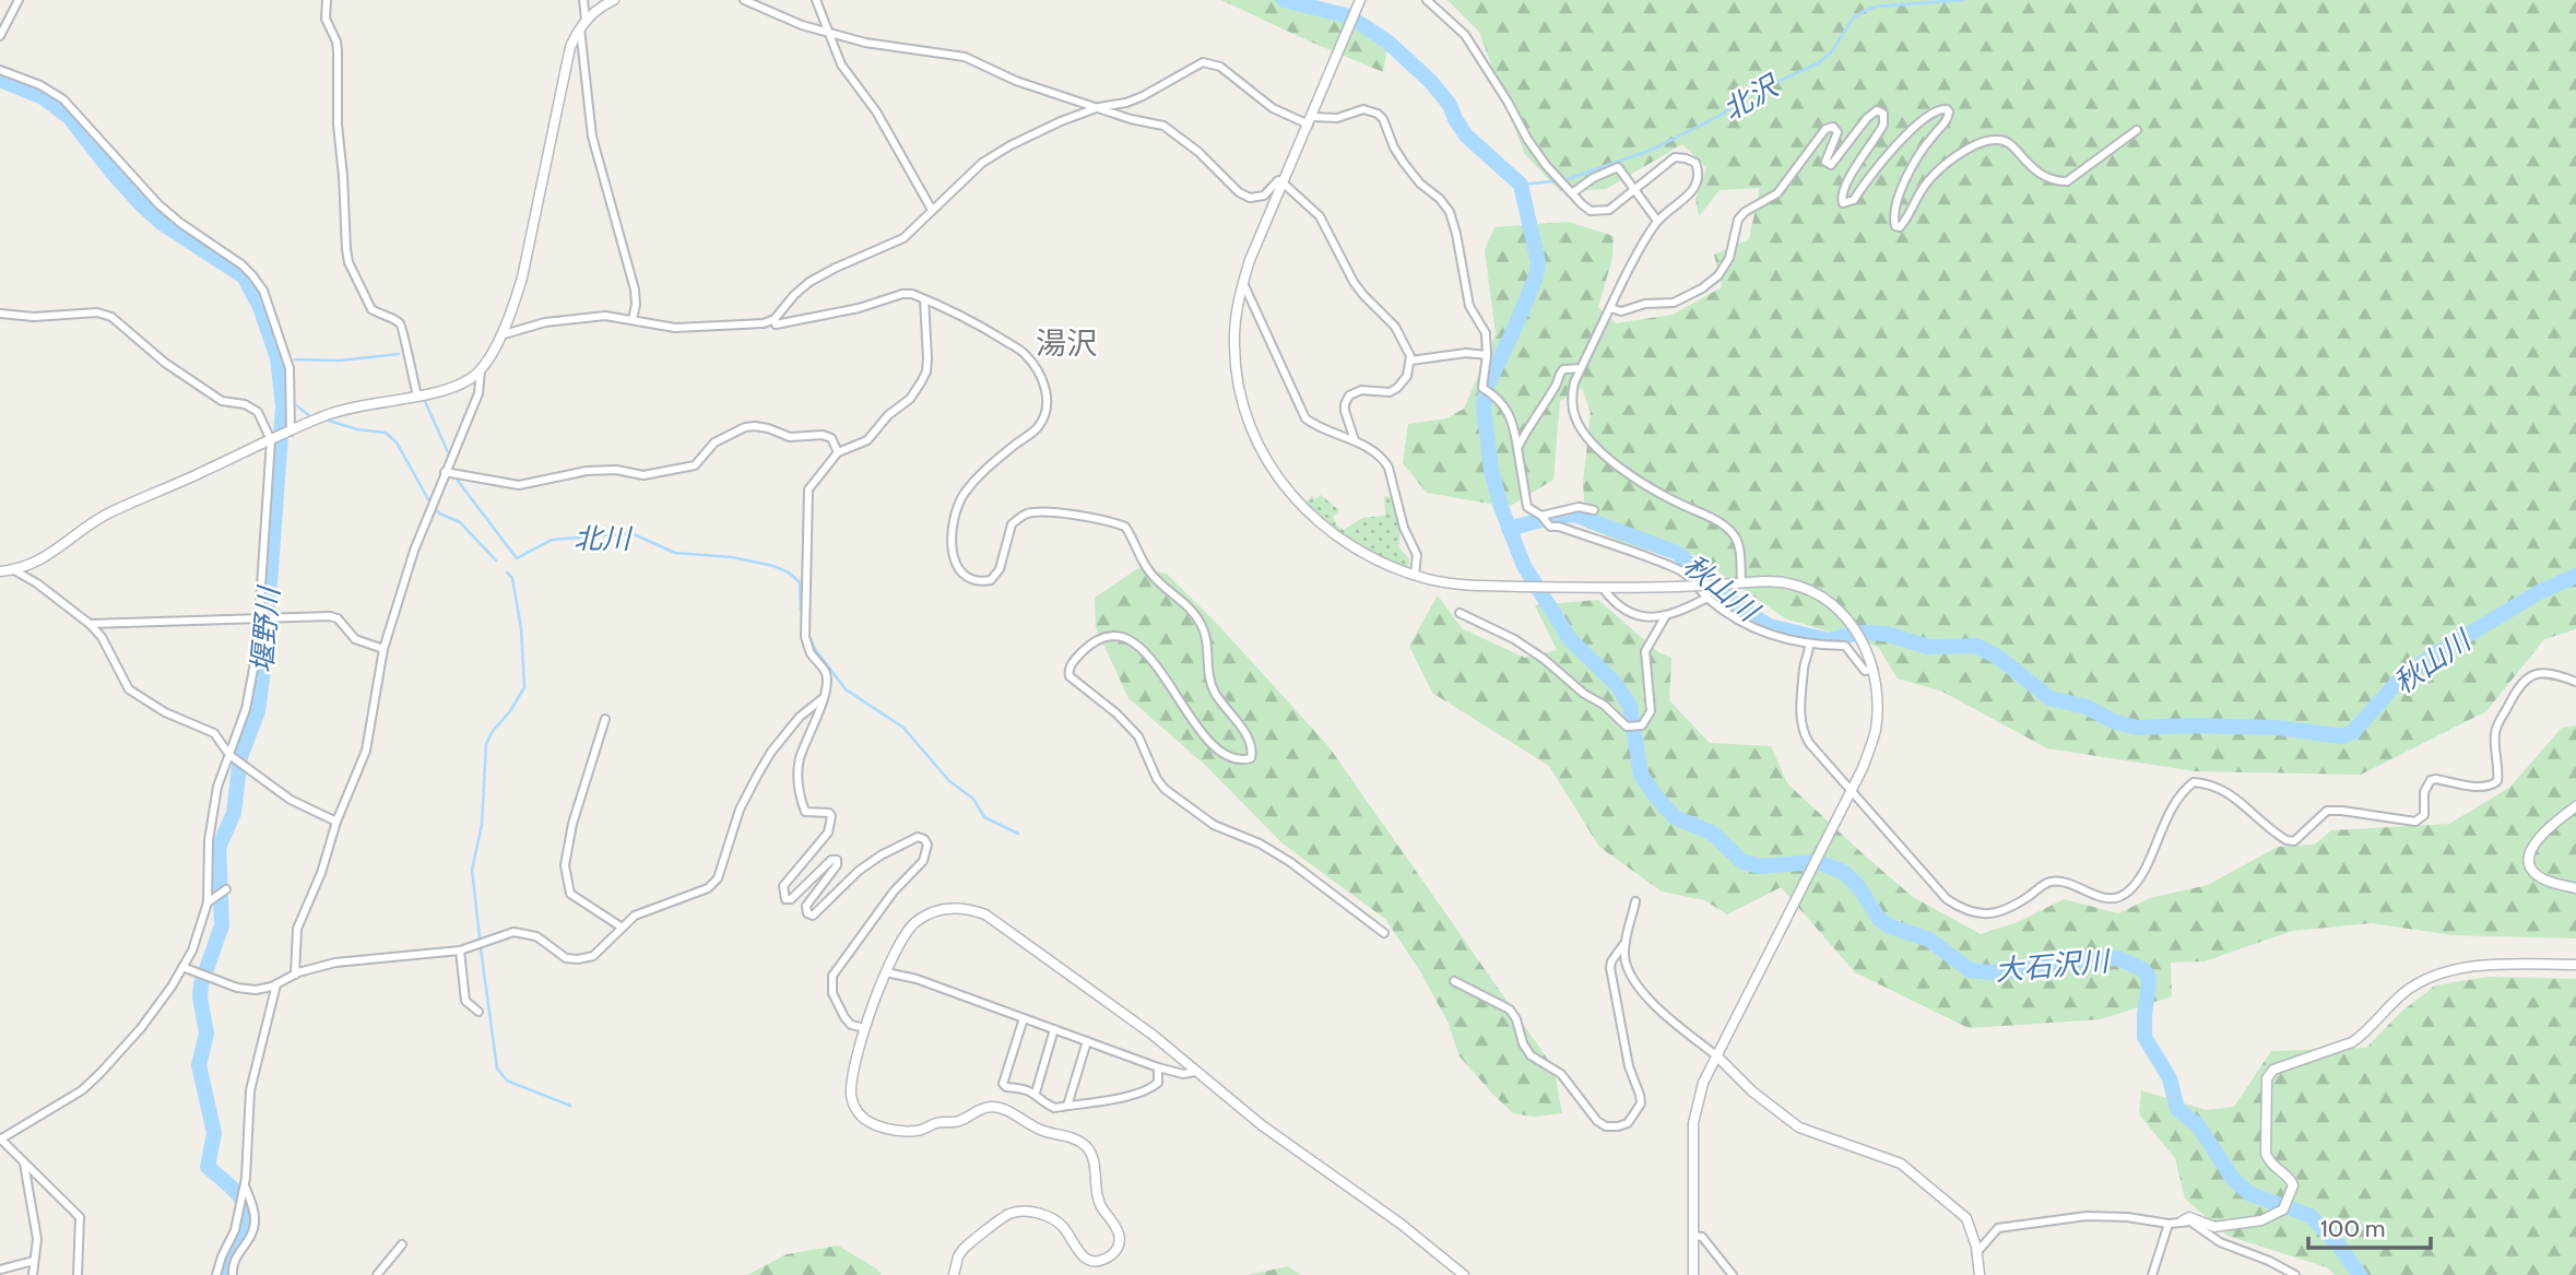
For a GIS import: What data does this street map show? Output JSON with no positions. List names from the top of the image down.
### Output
{
  "districts": ["湯沢"],
  "water": [
    "北沢",
    "北川",
    "秋山川",
    "堰野川",
    "大石沢川"
  ],
  "scale_bar": "100 m"
}
